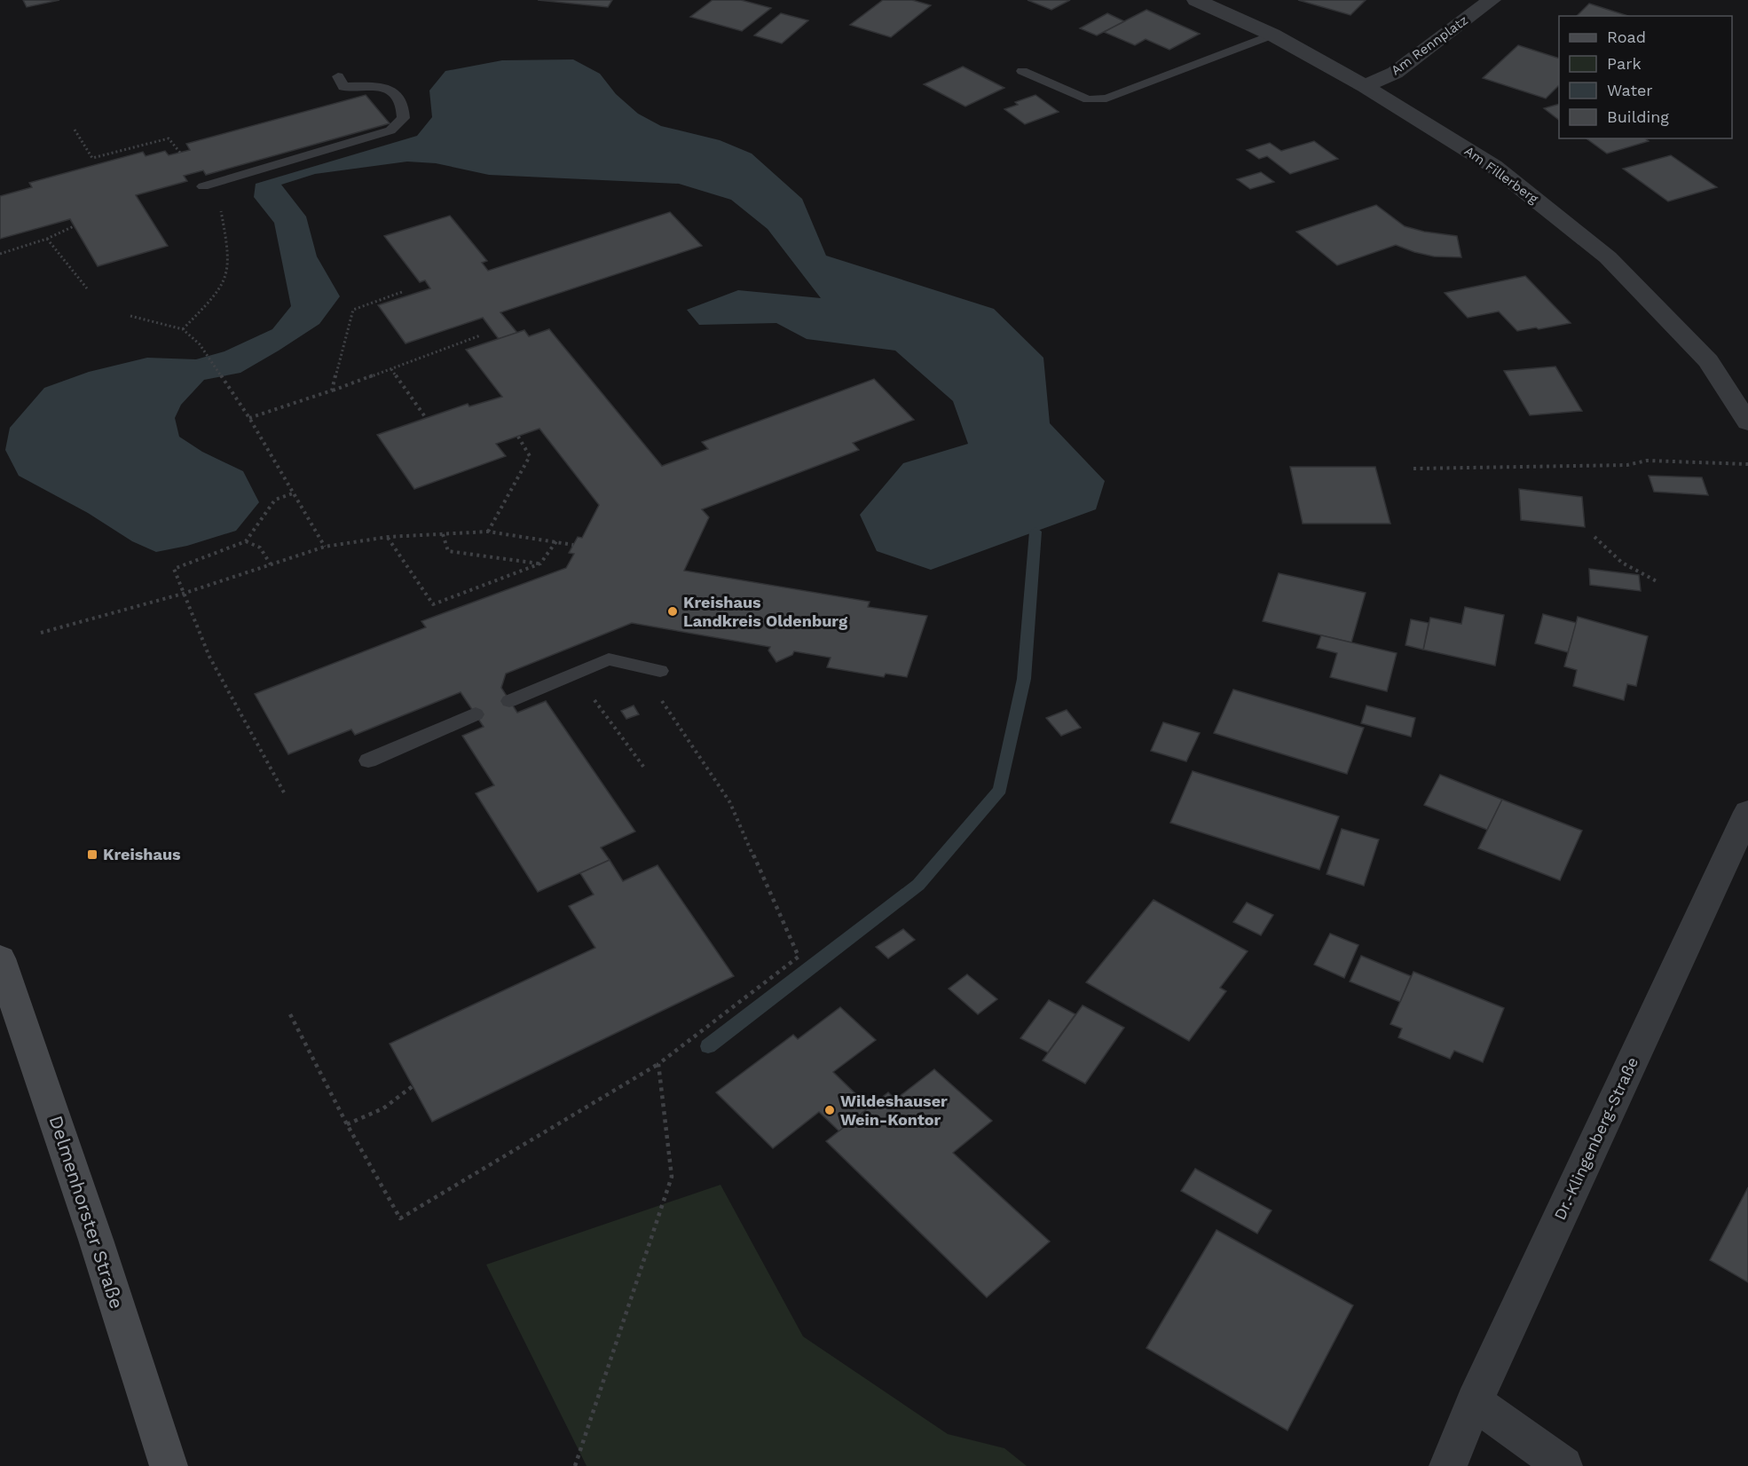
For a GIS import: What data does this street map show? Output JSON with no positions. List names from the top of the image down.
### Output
{
  "streets": {
    "main road": ["Delmenhorster Straße"],
    "street": ["Am Rennplatz", "Am Fillerberg", "Dr.-Klingenberg-Straße"]
  },
  "crossings": [
    ["Am Rennplatz", "Am Fillerberg"]
  ],
  "places": {
    "other": ["Kreishaus Landkreis Oldenburg", "Wildeshauser Wein-Kontor"],
    "transit": ["Kreishaus"]
  },
  "legend": [
    "Road",
    "Park",
    "Water",
    "Building"
  ]
}
